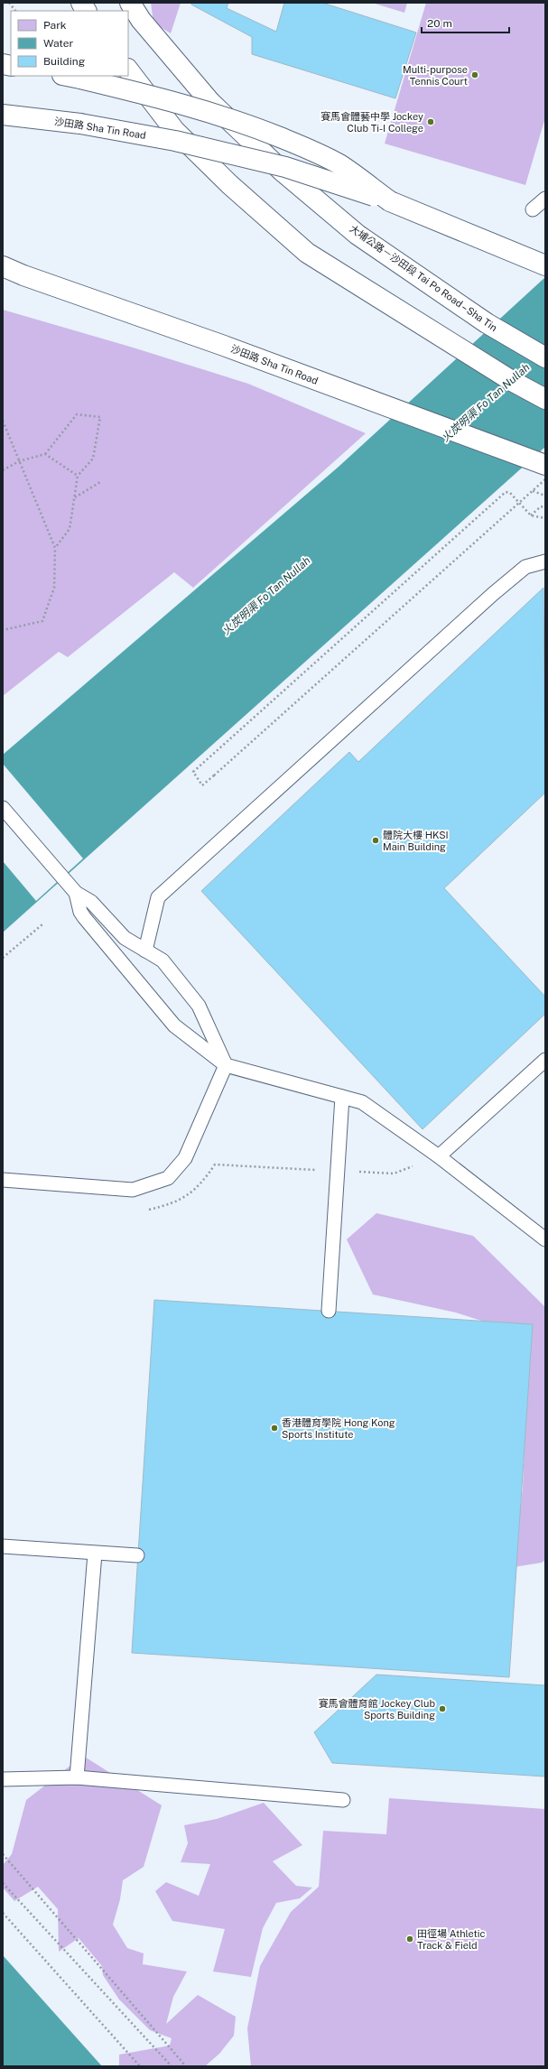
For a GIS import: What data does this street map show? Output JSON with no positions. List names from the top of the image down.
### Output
{
  "streets": {
    "highway": ["沙田路 Sha Tin Road", "大埔公路－沙田段 Tai Po Road – Sha Tin"]
  },
  "water": ["火炭明渠 Fo Tan Nullah"],
  "places": [
    "Multi-purpose Tennis Court",
    "賽馬會體藝中學 Jockey Club Ti-I College",
    "體院大樓 HKSI Main Building",
    "香港體育學院 Hong Kong Sports Institute",
    "賽馬會體育館 Jockey Club Sports Building",
    "田徑場 Athletic Track & Field"
  ],
  "legend": ["Park", "Water", "Building"],
  "scale_bar": "20 m"
}
